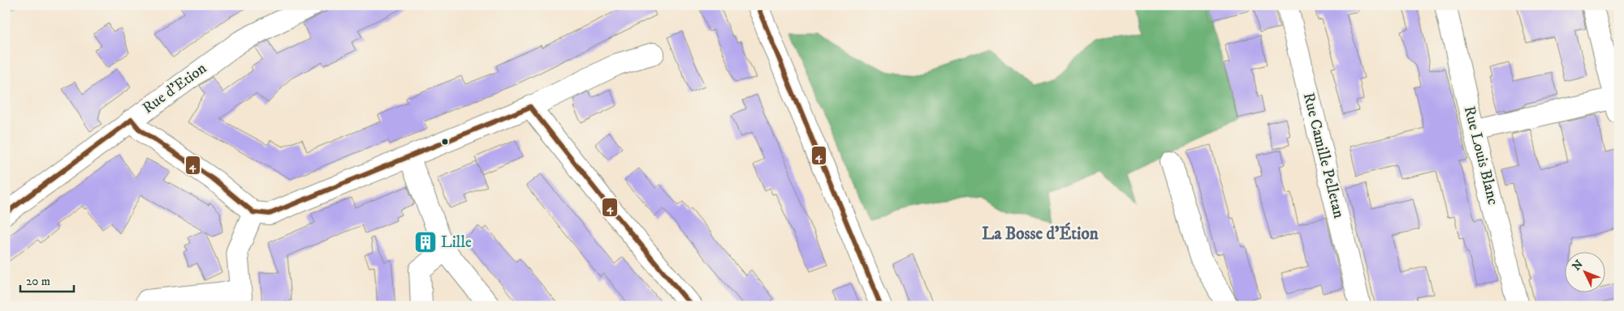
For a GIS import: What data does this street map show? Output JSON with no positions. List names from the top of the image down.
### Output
{
  "streets": {
    "street": ["Rue d'Etion", "Rue Camille Pelletan", "Rue Louis Blanc"]
  },
  "districts": ["La Bosse d'Étion"],
  "places": {
    "building": ["Lille"]
  },
  "lines": ["transit line 4"],
  "scale_bar": "20 m",
  "north": "top left"
}
